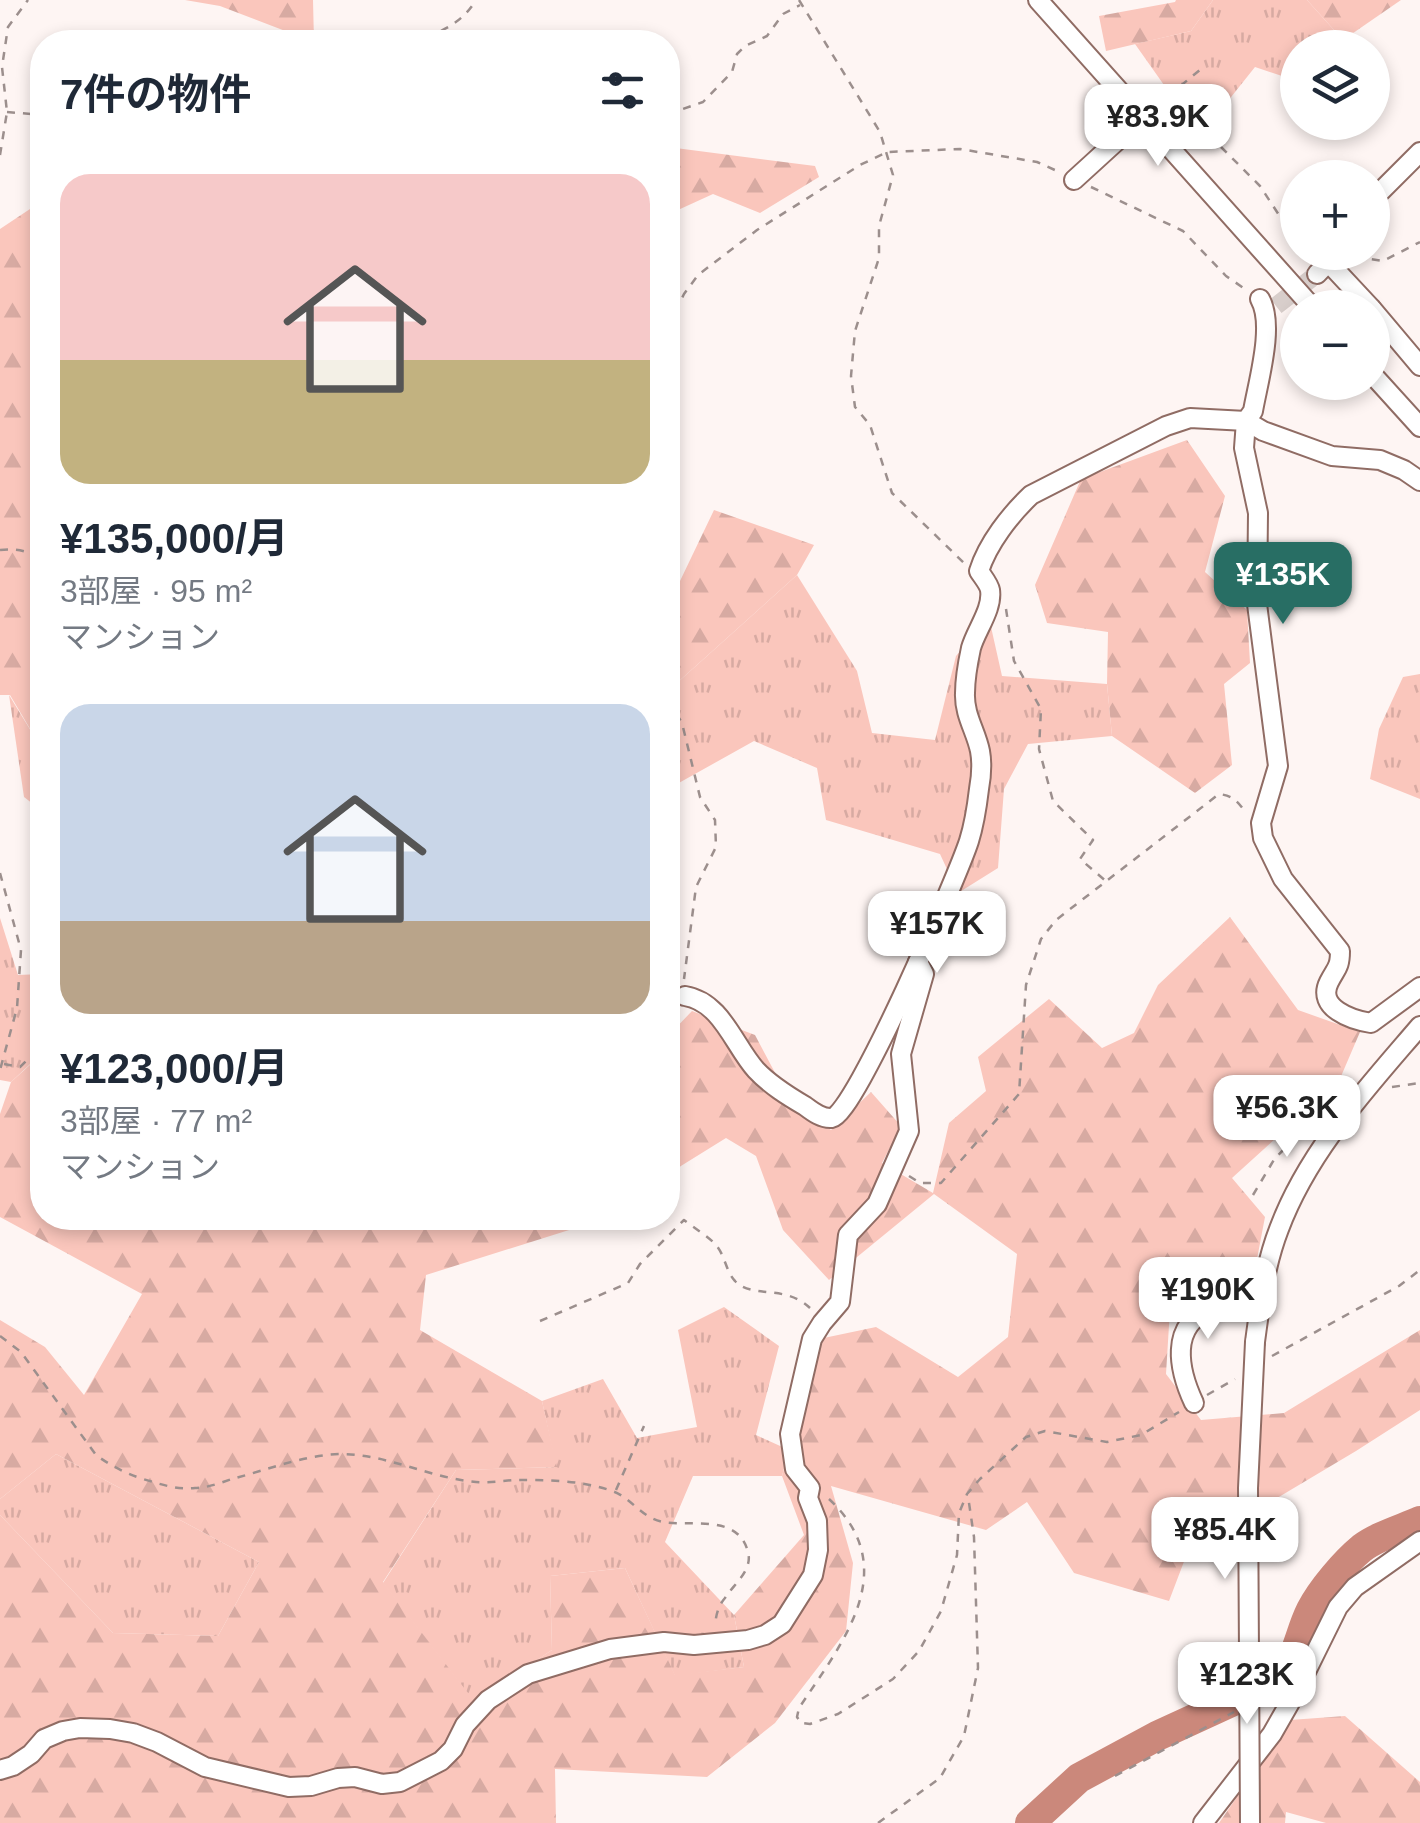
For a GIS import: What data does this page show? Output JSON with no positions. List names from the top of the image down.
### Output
{
  "page": {
    "map_buttons": ["+", "−"],
    "heading": "7件の物件",
    "price": [
      "¥83.9K",
      "¥135K",
      "¥157K",
      "¥56.3K",
      "¥190K",
      "¥85.4K",
      "¥123K"
    ],
    "list": [
      {
        "name": "¥135,000/月",
        "note": "3部屋 · 95 m² · マンション"
      },
      {
        "name": "¥123,000/月",
        "note": "3部屋 · 77 m² · マンション"
      }
    ]
  }
}
